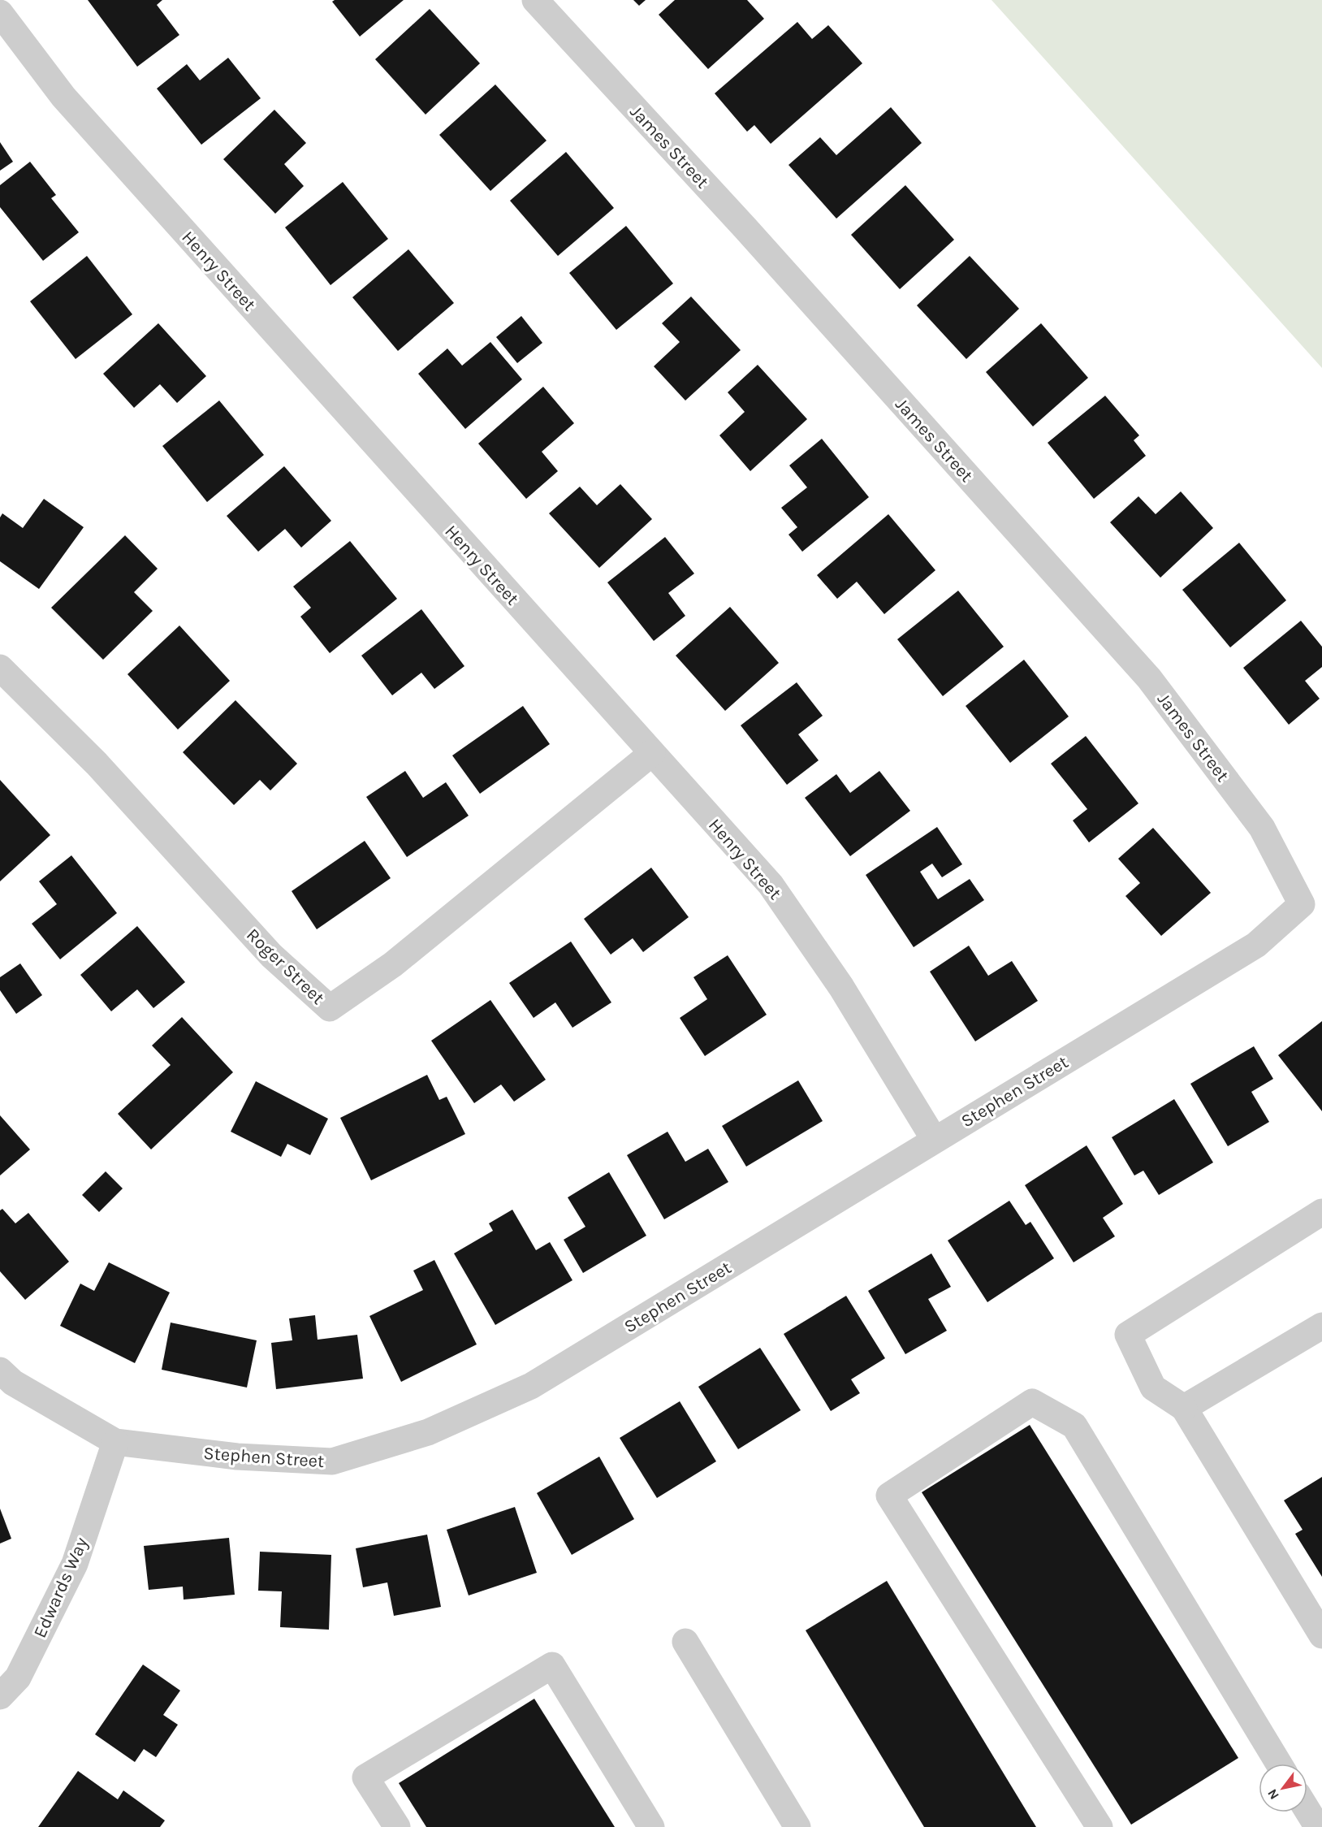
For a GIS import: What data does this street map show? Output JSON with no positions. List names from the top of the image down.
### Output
{
  "streets": {
    "street": [
      "James Street",
      "Henry Street",
      "Roger Street",
      "Stephen Street",
      "Edwards Way"
    ]
  },
  "crossings": [
    ["James Street", "Stephen Street"],
    ["Henry Street", "Roger Street"],
    ["Henry Street", "Stephen Street"],
    ["Stephen Street", "Edwards Way"]
  ],
  "north": "bottom left"
}
